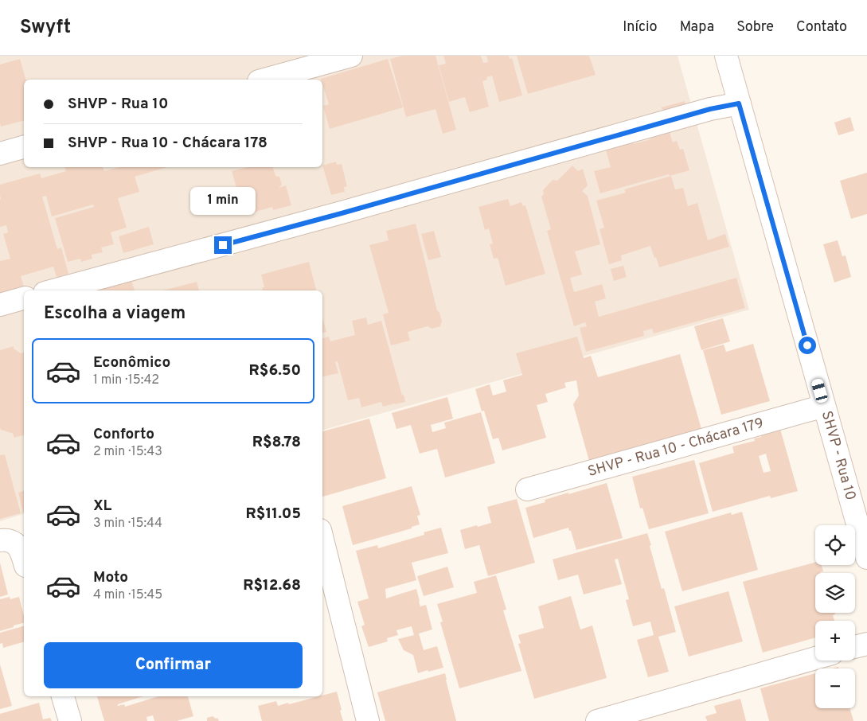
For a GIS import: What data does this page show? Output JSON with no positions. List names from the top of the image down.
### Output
{
  "streets": {
    "street": ["SHVP - Rua 10 - Chácara 179", "SHVP - Rua 10"]
  },
  "crossings": [
    ["SHVP - Rua 10 - Chácara 179", "SHVP - Rua 10"]
  ],
  "page": {
    "header": "Swyft",
    "nav": [
      "Início",
      "Mapa",
      "Sobre",
      "Contato"
    ],
    "banner": ["SHVP - Rua 10", "SHVP - Rua 10 - Chácara 178"],
    "bubble": "1 min",
    "heading": "Escolha a viagem",
    "list": [
      {
        "name": "Econômico",
        "note": "1 min · 15:42",
        "value": "R$6.50"
      },
      {
        "name": "Conforto",
        "note": "2 min · 15:43",
        "value": "R$8.78"
      },
      {
        "name": "XL",
        "note": "3 min · 15:44",
        "value": "R$11.05"
      },
      {
        "name": "Moto",
        "note": "4 min · 15:45",
        "value": "R$12.68"
      }
    ],
    "map_buttons": ["+", "−"],
    "buttons": "Confirmar"
  }
}
